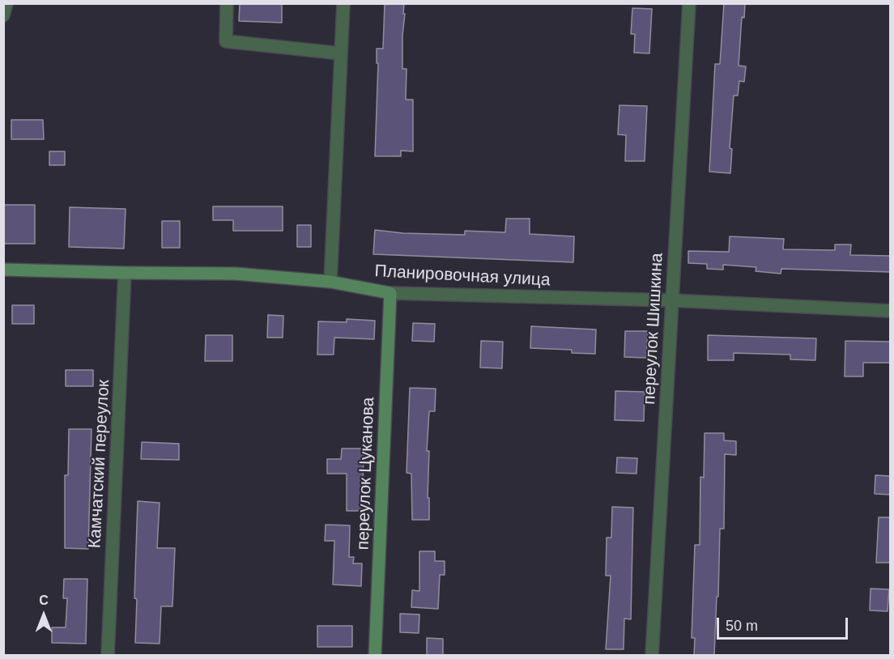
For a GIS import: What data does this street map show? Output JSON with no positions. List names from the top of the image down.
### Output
{
  "streets": {
    "main road": ["Планировочная улица", "переулок Цуканова"],
    "street": ["переулок Шишкина", "Камчатский переулок"]
  },
  "crossings": [
    ["Планировочная улица", "переулок Шишкина"],
    ["Планировочная улица", "Камчатский переулок"],
    ["Планировочная улица", "переулок Цуканова"]
  ],
  "scale_bar": "50 m",
  "north": "top"
}
